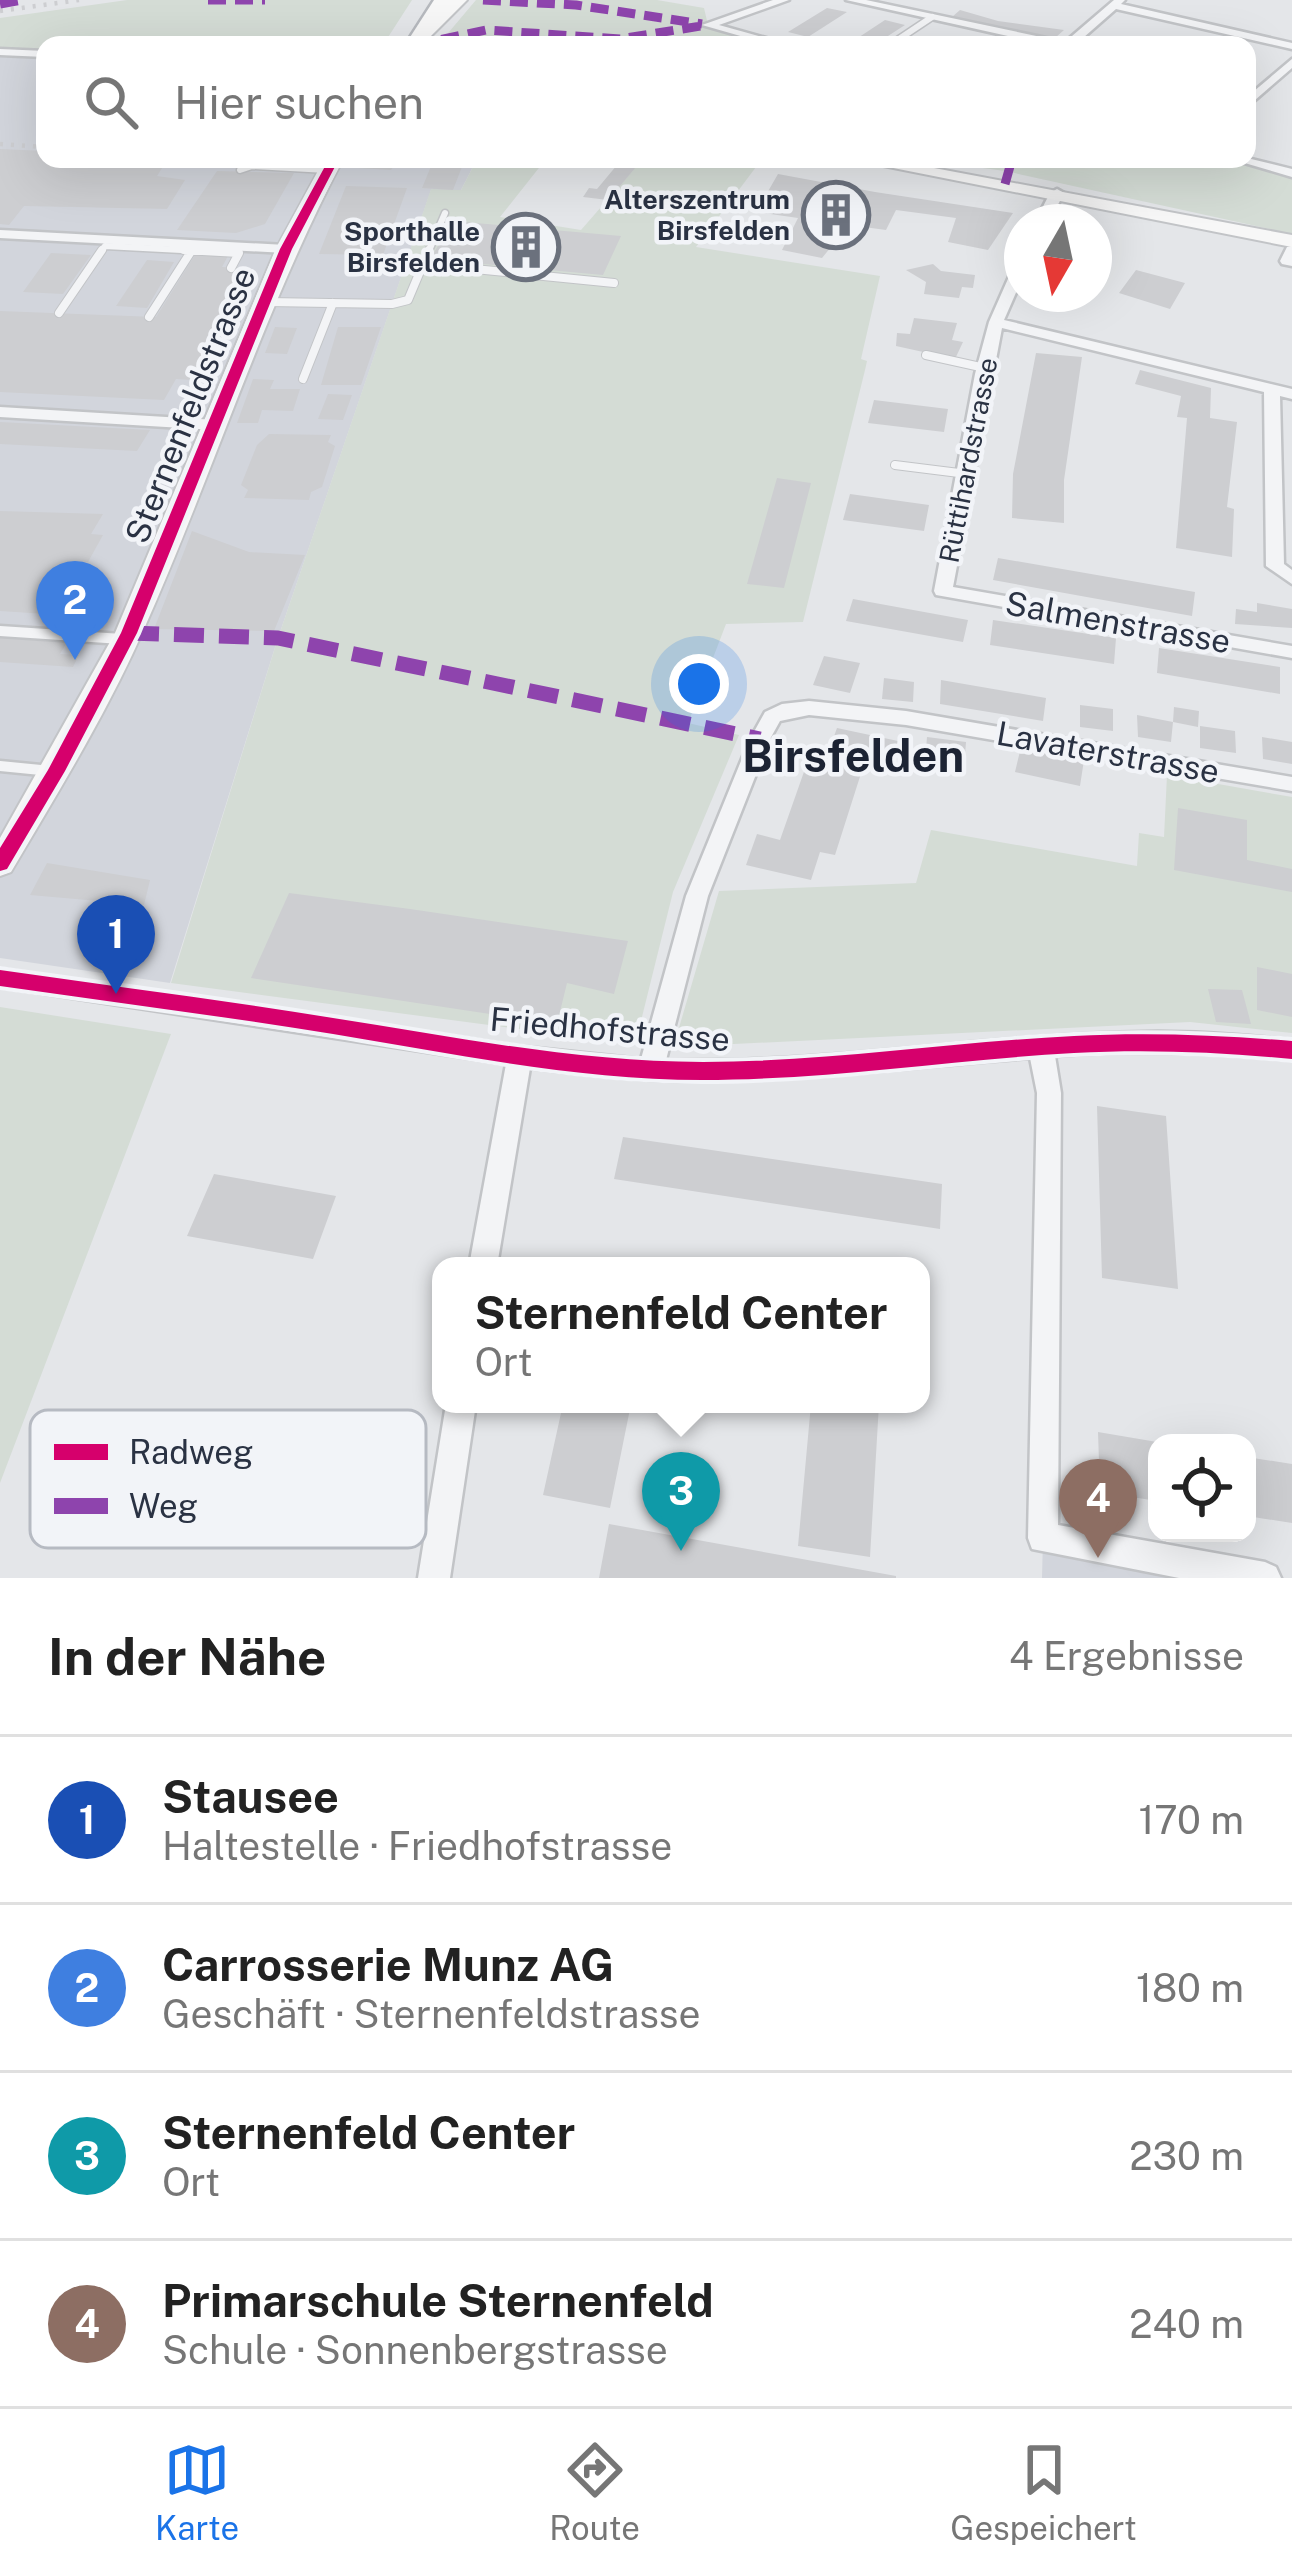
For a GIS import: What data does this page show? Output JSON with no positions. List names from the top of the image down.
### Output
{
  "streets": {
    "street": [
      "Sternenfeldstrasse",
      "Rüttihardstrasse",
      "Salmenstrasse",
      "Lavaterstrasse",
      "Friedhofstrasse"
    ]
  },
  "crossings": [
    ["Rüttihardstrasse", "Salmenstrasse"],
    ["Lavaterstrasse", "Friedhofstrasse"]
  ],
  "districts": ["Birsfelden"],
  "places": {
    "building": ["Alterszentrum Birsfelden", "Sporthalle Birsfelden"]
  },
  "legend": ["Radweg", "Weg"],
  "north": "bottom",
  "page": {
    "search": "Hier suchen",
    "pins": [
      "2",
      "1",
      "3",
      "4"
    ],
    "popup": ["Sternenfeld Center", "Ort"],
    "heading": ["In der Nähe", "4 Ergebnisse"],
    "list": [
      {
        "mark": "1",
        "name": "Stausee",
        "note": "Haltestelle · Friedhofstrasse",
        "value": "170 m"
      },
      {
        "mark": "2",
        "name": "Carrosserie Munz AG",
        "note": "Geschäft · Sternenfeldstrasse",
        "value": "180 m"
      },
      {
        "mark": "3",
        "name": "Sternenfeld Center",
        "note": "Ort",
        "value": "230 m"
      },
      {
        "mark": "4",
        "name": "Primarschule Sternenfeld",
        "note": "Schule · Sonnenbergstrasse",
        "value": "240 m"
      }
    ],
    "nav": ["Karte", "Route", "Gespeichert"]
  }
}
